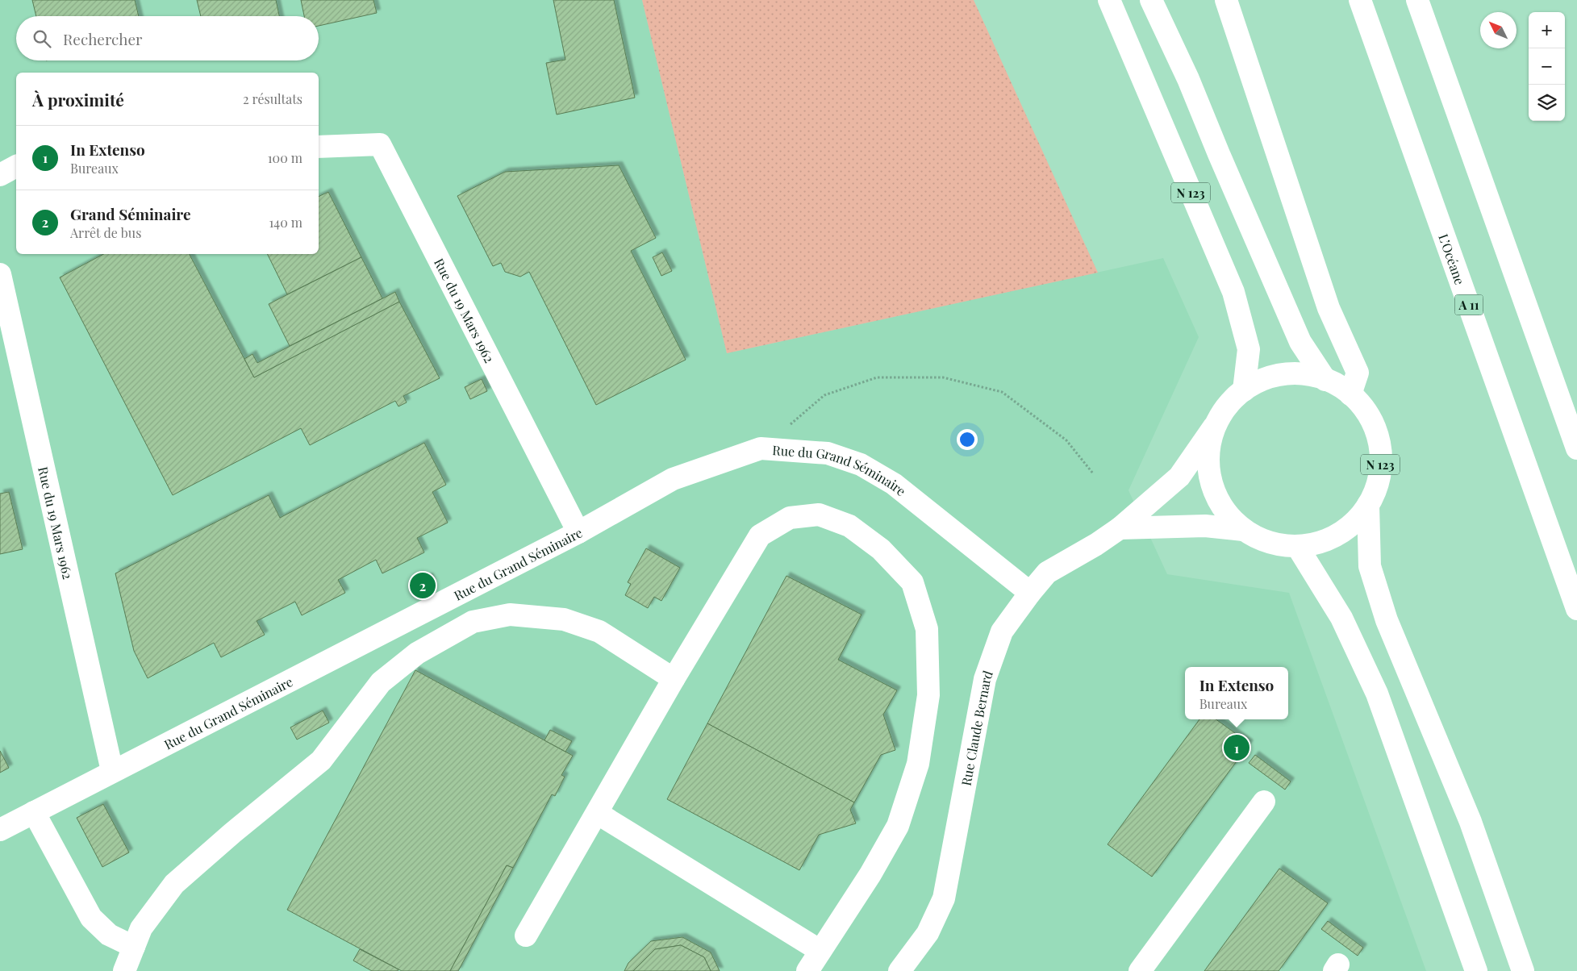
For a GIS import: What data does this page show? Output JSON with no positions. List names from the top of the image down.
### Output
{
  "streets": {
    "main road": [
      "N 123",
      "L’Océane",
      "A 11",
      "Rue du 19 Mars 1962",
      "Rue du Grand Séminaire",
      "Rue Claude Bernard"
    ]
  },
  "crossings": [
    ["N 123", "Rue Claude Bernard"],
    ["Rue du 19 Mars 1962", "Rue du Grand Séminaire"],
    ["Rue du Grand Séminaire", "Rue Claude Bernard"]
  ],
  "north": "top left",
  "page": {
    "map_buttons": ["+", "−"],
    "search": "Rechercher",
    "heading": ["À proximité", "2 résultats"],
    "list": [
      {
        "mark": "1",
        "name": "In Extenso",
        "note": "Bureaux",
        "value": "100 m"
      },
      {
        "mark": "2",
        "name": "Grand Séminaire",
        "note": "Arrêt de bus",
        "value": "140 m"
      }
    ],
    "pins": ["2", "1"],
    "popup": ["In Extenso", "Bureaux"]
  }
}
